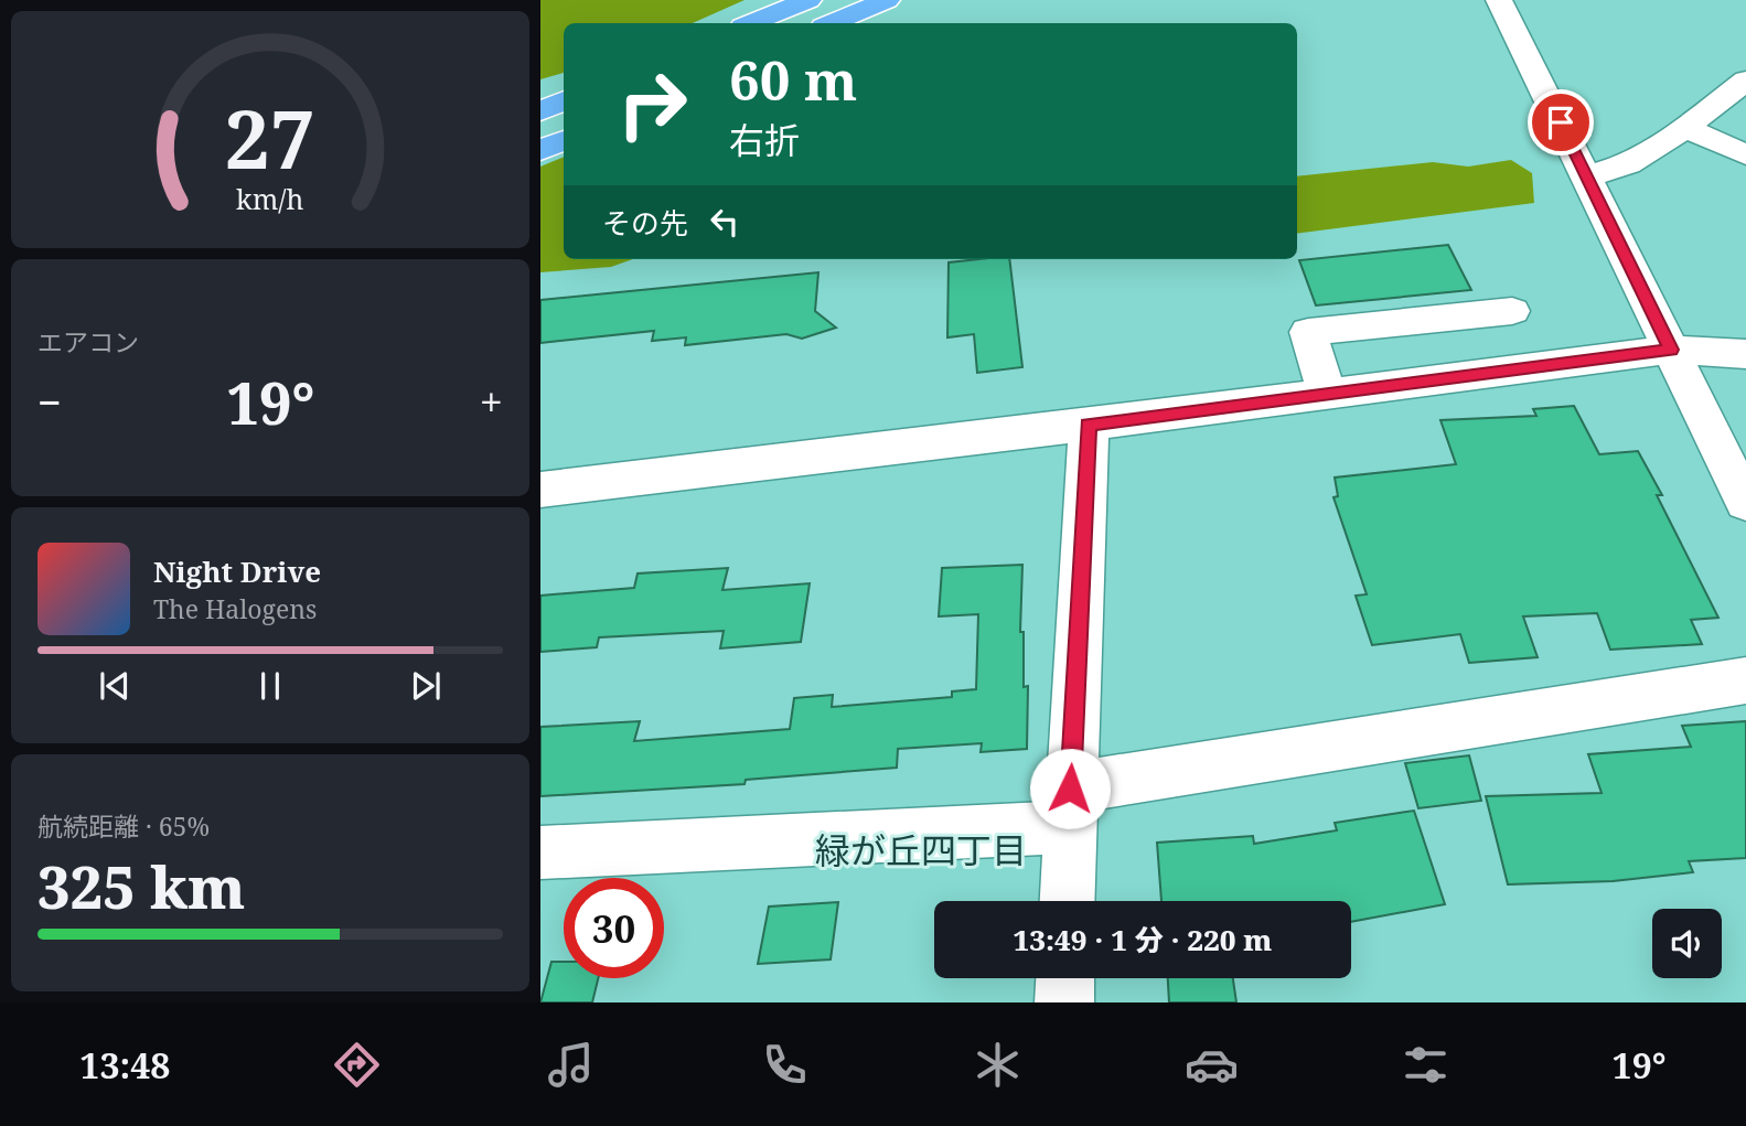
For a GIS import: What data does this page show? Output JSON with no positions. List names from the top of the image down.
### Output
{
  "districts": ["緑が丘四丁目"],
  "page": {
    "turn": ["60 m", "右折"],
    "then": "その先",
    "tile": [
      "エアコン",
      ["航続距離 · 65%", "325 km"]
    ],
    "heat": ["−", "19°", "+"],
    "song": ["Night Drive", "The Halogens"],
    "limit": "30",
    "trip": "13:49 · 1 分 · 220 m",
    "tabs": ["13:48", "19°"],
    "gauge": ["27", "km/h"]
  }
}
